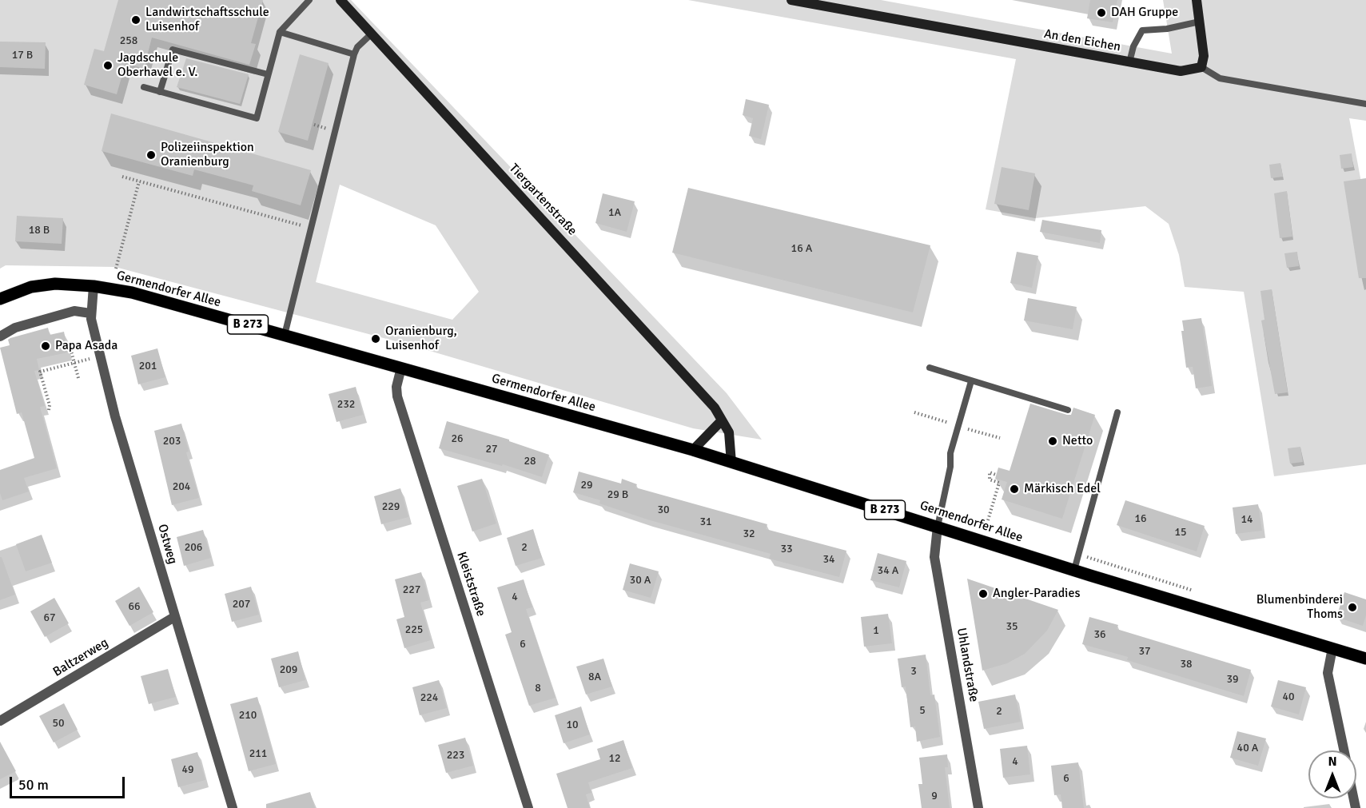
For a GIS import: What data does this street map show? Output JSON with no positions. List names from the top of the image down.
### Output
{
  "streets": {
    "main road": ["Germendorfer Allee", "B 273"],
    "street": [
      "An den Eichen",
      "Tiergartenstraße",
      "Ostweg",
      "Kleiststraße",
      "Baltzerweg",
      "Uhlandstraße"
    ]
  },
  "crossings": [
    ["Tiergartenstraße", "Germendorfer Allee"],
    ["Germendorfer Allee", "Ostweg"],
    ["Germendorfer Allee", "Kleiststraße"],
    ["Germendorfer Allee", "Uhlandstraße"],
    ["Ostweg", "Baltzerweg"]
  ],
  "places": [
    "DAH Gruppe",
    "Landwirtschaftsschule Luisenhof",
    "Jagdschule Oberhavel e. V.",
    "Polizeiinspektion Oranienburg",
    "Oranienburg, Luisenhof",
    "Papa Asada",
    "Netto",
    "Märkisch Edel",
    "Angler-Paradies",
    "Blumenbinderei Thoms"
  ],
  "house_numbers": [
    "258",
    "17 B",
    "1A",
    "18 B",
    "16 A",
    "201",
    "232",
    "26",
    "203",
    "27",
    "28",
    "29",
    "204",
    "29 B",
    "229",
    "30",
    "16",
    "14",
    "31",
    "15",
    "32",
    "206",
    "2",
    "33",
    "34",
    "34 A",
    "30 A",
    "227",
    "4",
    "207",
    "66",
    "67",
    "35",
    "225",
    "1",
    "36",
    "6",
    "37",
    "38",
    "209",
    "3",
    "8A",
    "39",
    "8",
    "40",
    "224",
    "5",
    "2",
    "210",
    "50",
    "10",
    "40 A",
    "211",
    "223",
    "12",
    "4",
    "49",
    "6",
    "9"
  ],
  "scale_bar": "50 m",
  "north": "top"
}
